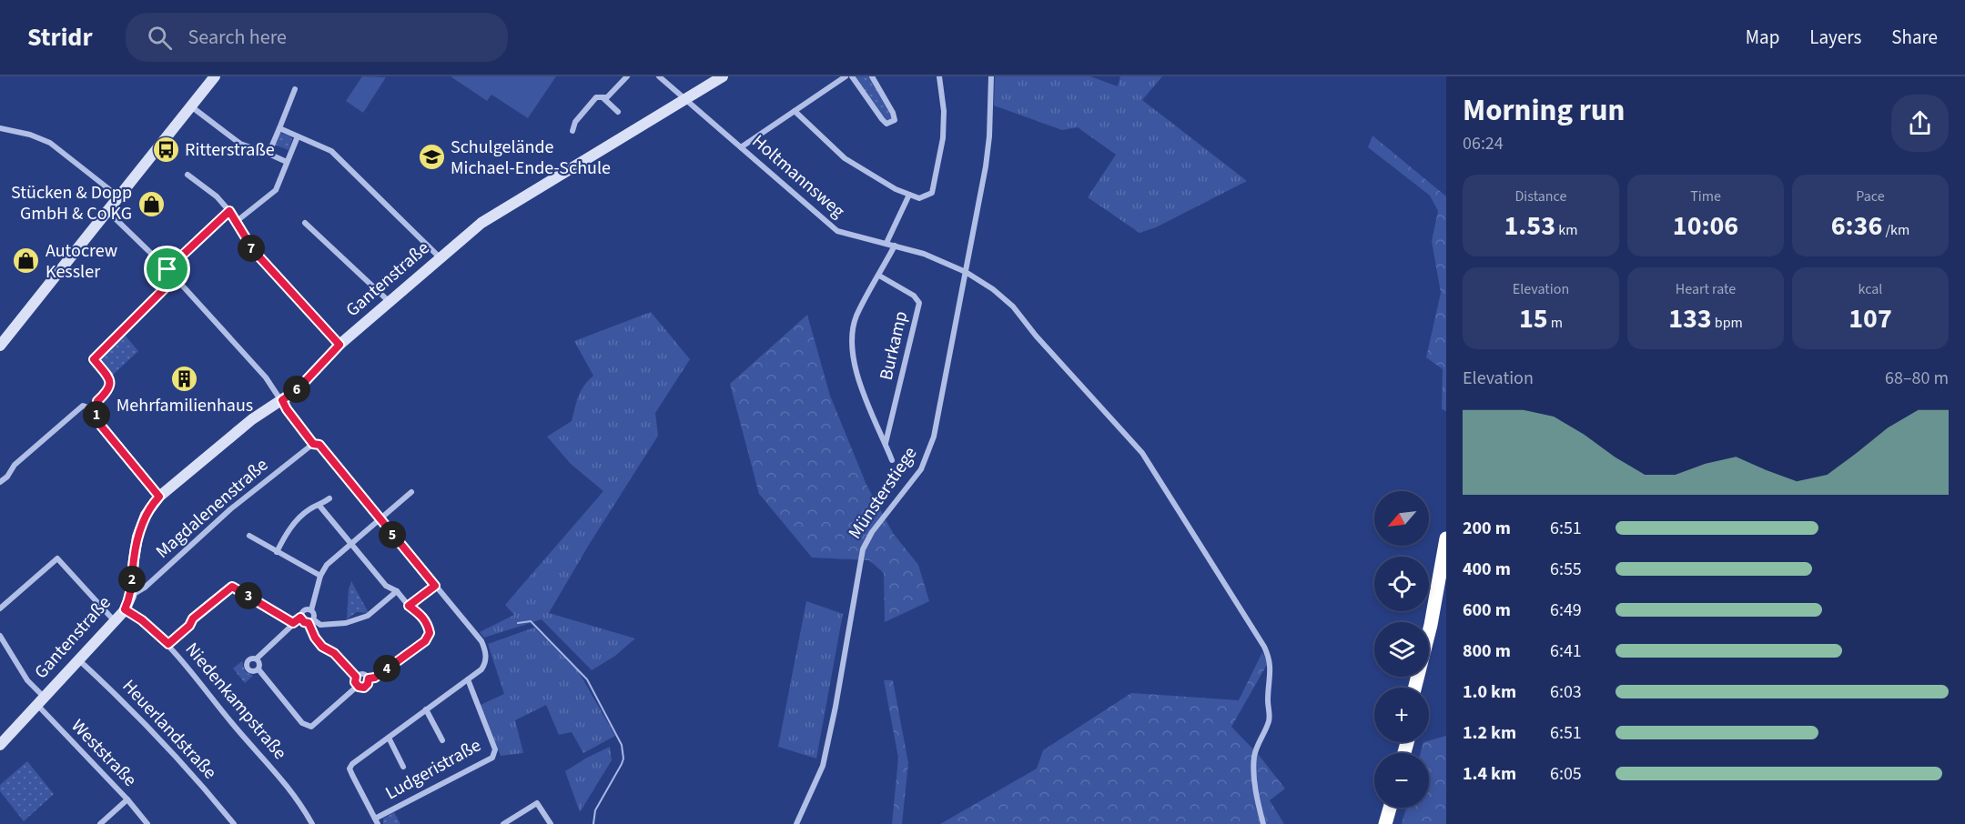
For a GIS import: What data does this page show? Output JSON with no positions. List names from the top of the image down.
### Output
{
  "streets": {
    "street": [
      "Holtmannsweg",
      "Gantenstraße",
      "Burkamp",
      "Münsterstiege",
      "Magdalenenstraße",
      "Niedenkampstraße",
      "Heuerlandstraße",
      "Weststraße",
      "Ludgeristraße"
    ]
  },
  "crossings": [
    ["Holtmannsweg", "Gantenstraße"],
    ["Holtmannsweg", "Burkamp"],
    ["Holtmannsweg", "Münsterstiege"],
    ["Gantenstraße", "Magdalenenstraße"],
    ["Gantenstraße", "Niedenkampstraße"],
    ["Gantenstraße", "Heuerlandstraße"],
    ["Gantenstraße", "Weststraße"]
  ],
  "places": {
    "bus stop": ["Ritterstraße"],
    "school or university": ["Schulgelände Michael-Ende-Schule"],
    "shop": ["Stücken & Dopp GmbH & Co KG", "Autocrew Kessler"],
    "building": ["Mehrfamilienhaus"]
  },
  "north": "bottom left",
  "page": {
    "header": "Stridr",
    "search": "Search here",
    "nav": ["Map", "Layers", "Share"],
    "heading": ["Morning run", "06:24"],
    "stats": [
      ["Distance", "1.53 km"],
      ["Time", "10:06"],
      ["Pace", "6:36 /km"],
      ["Elevation", "15 m"],
      ["Heart rate", "133 bpm"],
      ["kcal", "107"]
    ],
    "pins": [
      "7",
      "6",
      "1",
      "5",
      "2",
      "3",
      "4"
    ],
    "chart": ["Elevation", "68–80 m"],
    "map_buttons": ["+", "−"],
    "list": [
      {
        "name": "200 m",
        "note": "6:51"
      },
      {
        "name": "400 m",
        "note": "6:55"
      },
      {
        "name": "600 m",
        "note": "6:49"
      },
      {
        "name": "800 m",
        "note": "6:41"
      },
      {
        "name": "1.0 km",
        "note": "6:03"
      },
      {
        "name": "1.2 km",
        "note": "6:51"
      },
      {
        "name": "1.4 km",
        "note": "6:05"
      }
    ]
  }
}
